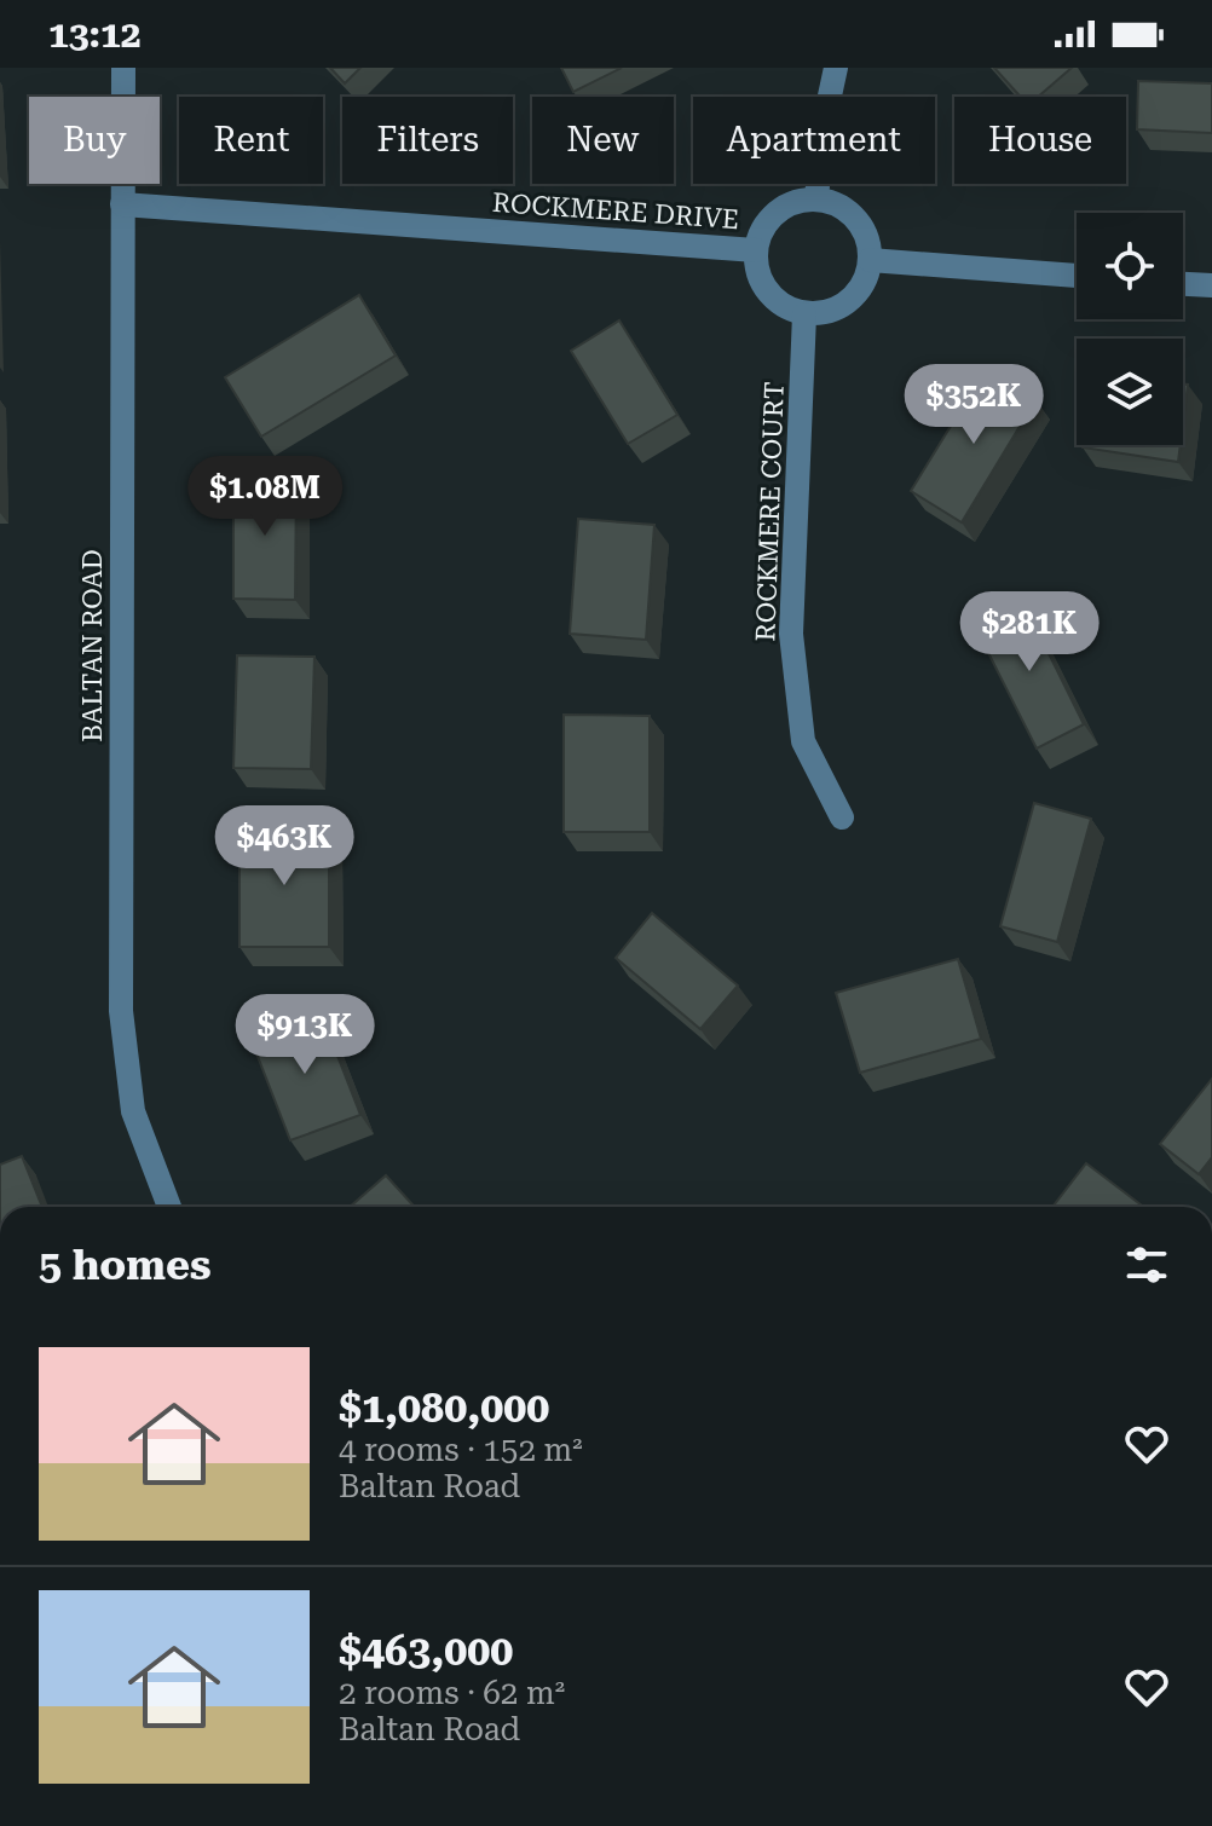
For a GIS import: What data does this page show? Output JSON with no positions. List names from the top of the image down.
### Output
{
  "streets": {
    "street": ["ROCKMERE DRIVE", "ROCKMERE COURT", "BALTAN ROAD"]
  },
  "crossings": [
    ["ROCKMERE DRIVE", "ROCKMERE COURT"],
    ["ROCKMERE DRIVE", "BALTAN ROAD"]
  ],
  "page": {
    "status": "13:12",
    "chip": [
      "Buy",
      "Rent",
      "Filters",
      "New",
      "Apartment",
      "House"
    ],
    "price": [
      "$352K",
      "$1.08M",
      "$281K",
      "$463K",
      "$913K"
    ],
    "heading": "5 homes",
    "list": [
      {
        "name": "$1,080,000",
        "note": "4 rooms · 152 m² · Baltan Road"
      },
      {
        "name": "$463,000",
        "note": "2 rooms · 62 m² · Baltan Road"
      }
    ]
  }
}
